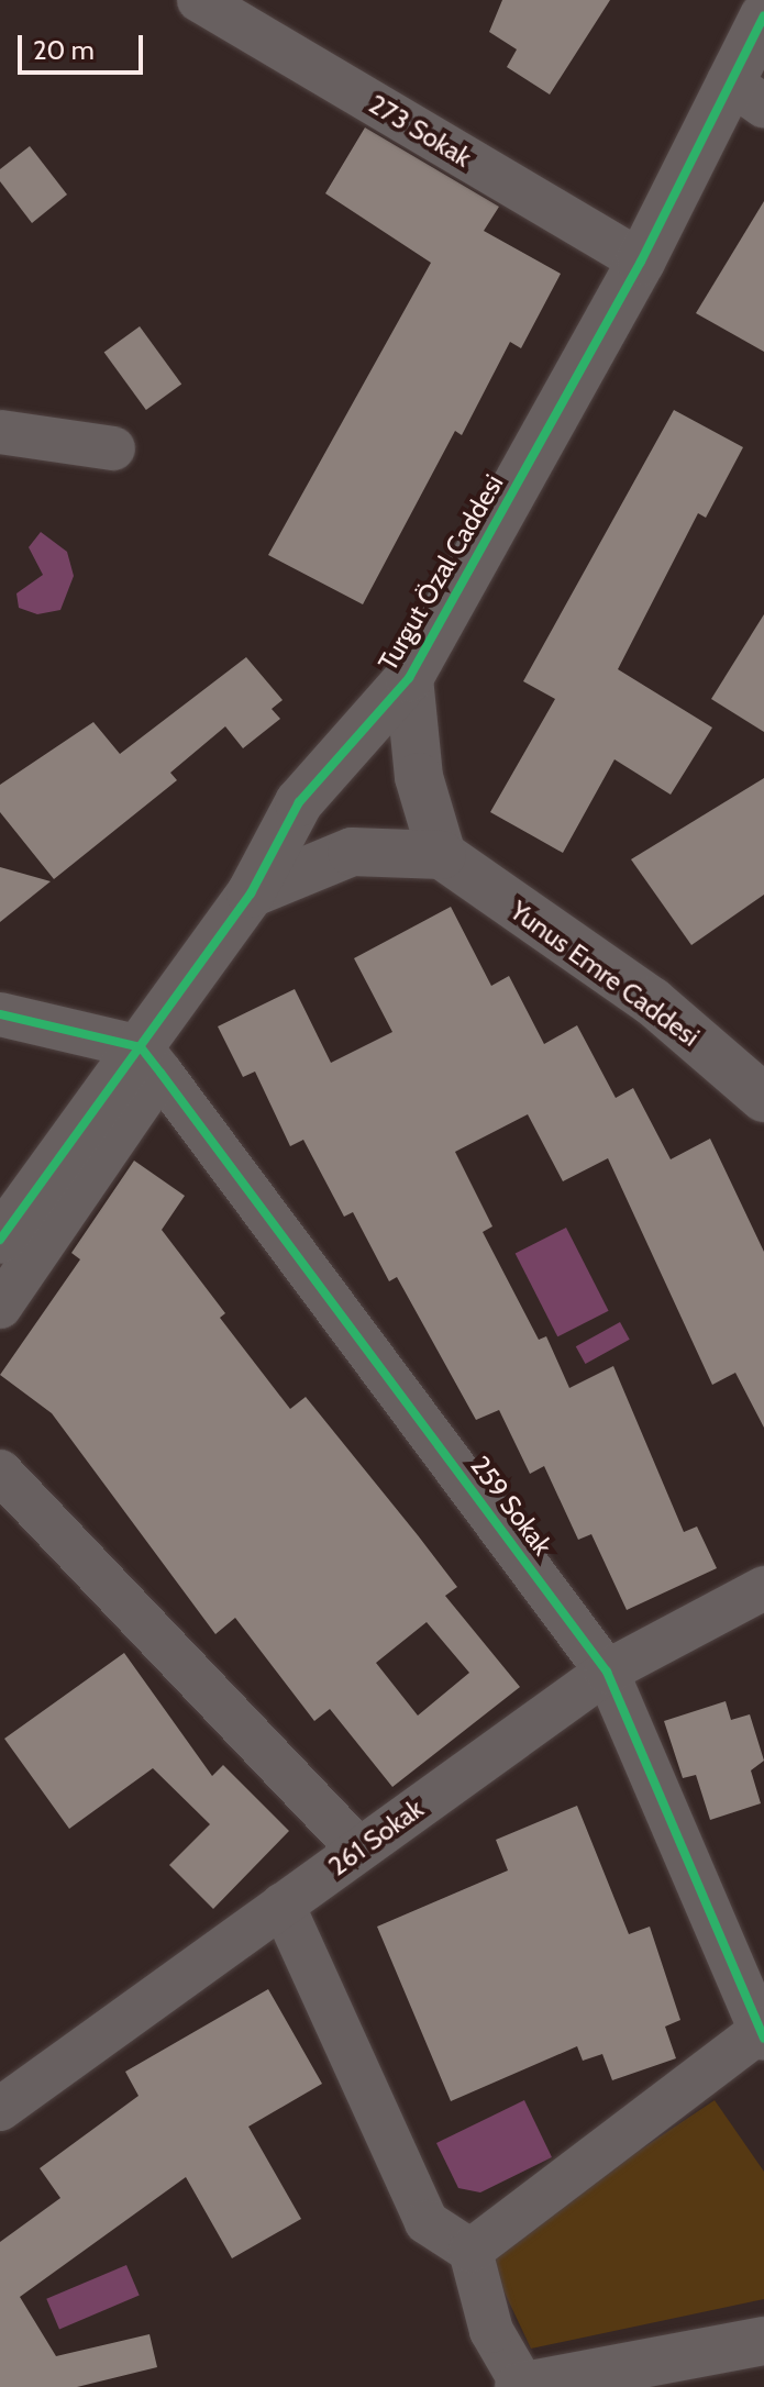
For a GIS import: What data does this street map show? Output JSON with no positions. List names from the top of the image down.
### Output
{
  "streets": {
    "street": [
      "273 Sokak",
      "Turgut Özal Caddesi",
      "Yunus Emre Caddesi",
      "259 Sokak",
      "261 Sokak"
    ]
  },
  "crossings": [
    ["273 Sokak", "Turgut Özal Caddesi"],
    ["Turgut Özal Caddesi", "259 Sokak"],
    ["259 Sokak", "261 Sokak"]
  ],
  "scale_bar": "20 m"
}
